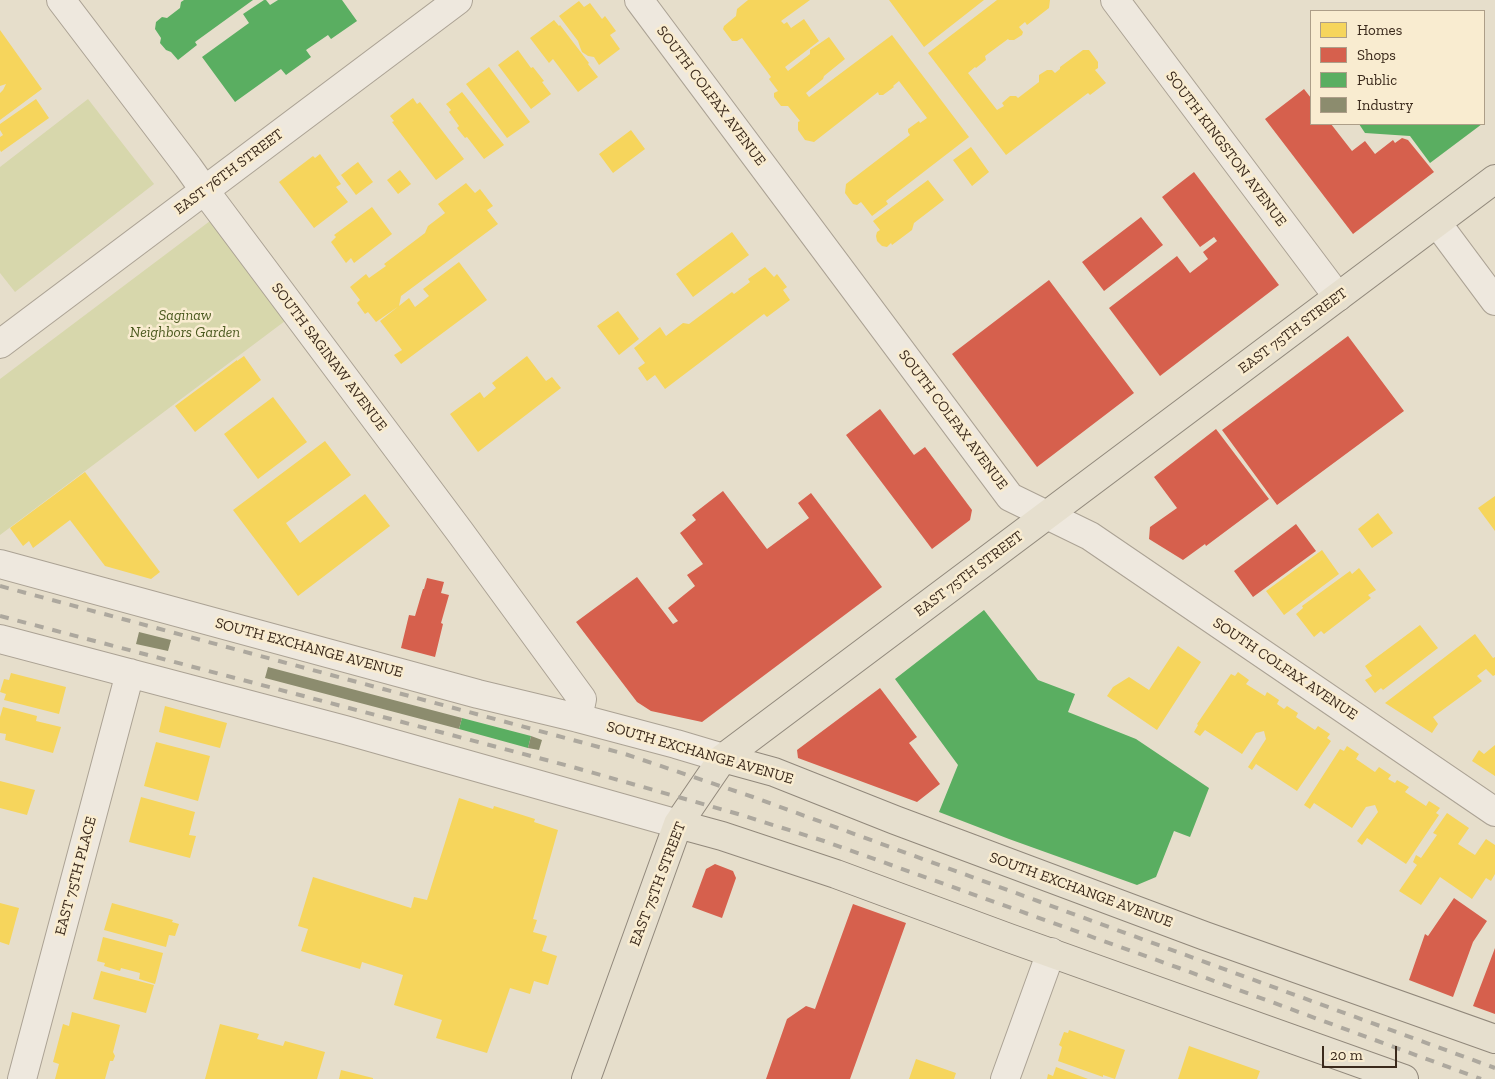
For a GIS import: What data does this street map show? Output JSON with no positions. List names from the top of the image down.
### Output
{
  "streets": {
    "main road": ["EAST 75TH STREET", "SOUTH EXCHANGE AVENUE"],
    "street": [
      "SOUTH COLFAX AVENUE",
      "SOUTH KINGSTON AVENUE",
      "EAST 76TH STREET",
      "SOUTH SAGINAW AVENUE",
      "EAST 75TH PLACE"
    ]
  },
  "crossings": [
    ["SOUTH COLFAX AVENUE", "EAST 75TH STREET"],
    ["SOUTH KINGSTON AVENUE", "EAST 75TH STREET"],
    ["EAST 76TH STREET", "SOUTH SAGINAW AVENUE"],
    ["EAST 75TH STREET", "SOUTH EXCHANGE AVENUE"],
    ["SOUTH SAGINAW AVENUE", "SOUTH EXCHANGE AVENUE"]
  ],
  "parks": ["Saginaw Neighbors Garden"],
  "legend": [
    "Homes",
    "Shops",
    "Public",
    "Industry"
  ],
  "scale_bar": "20 m"
}
